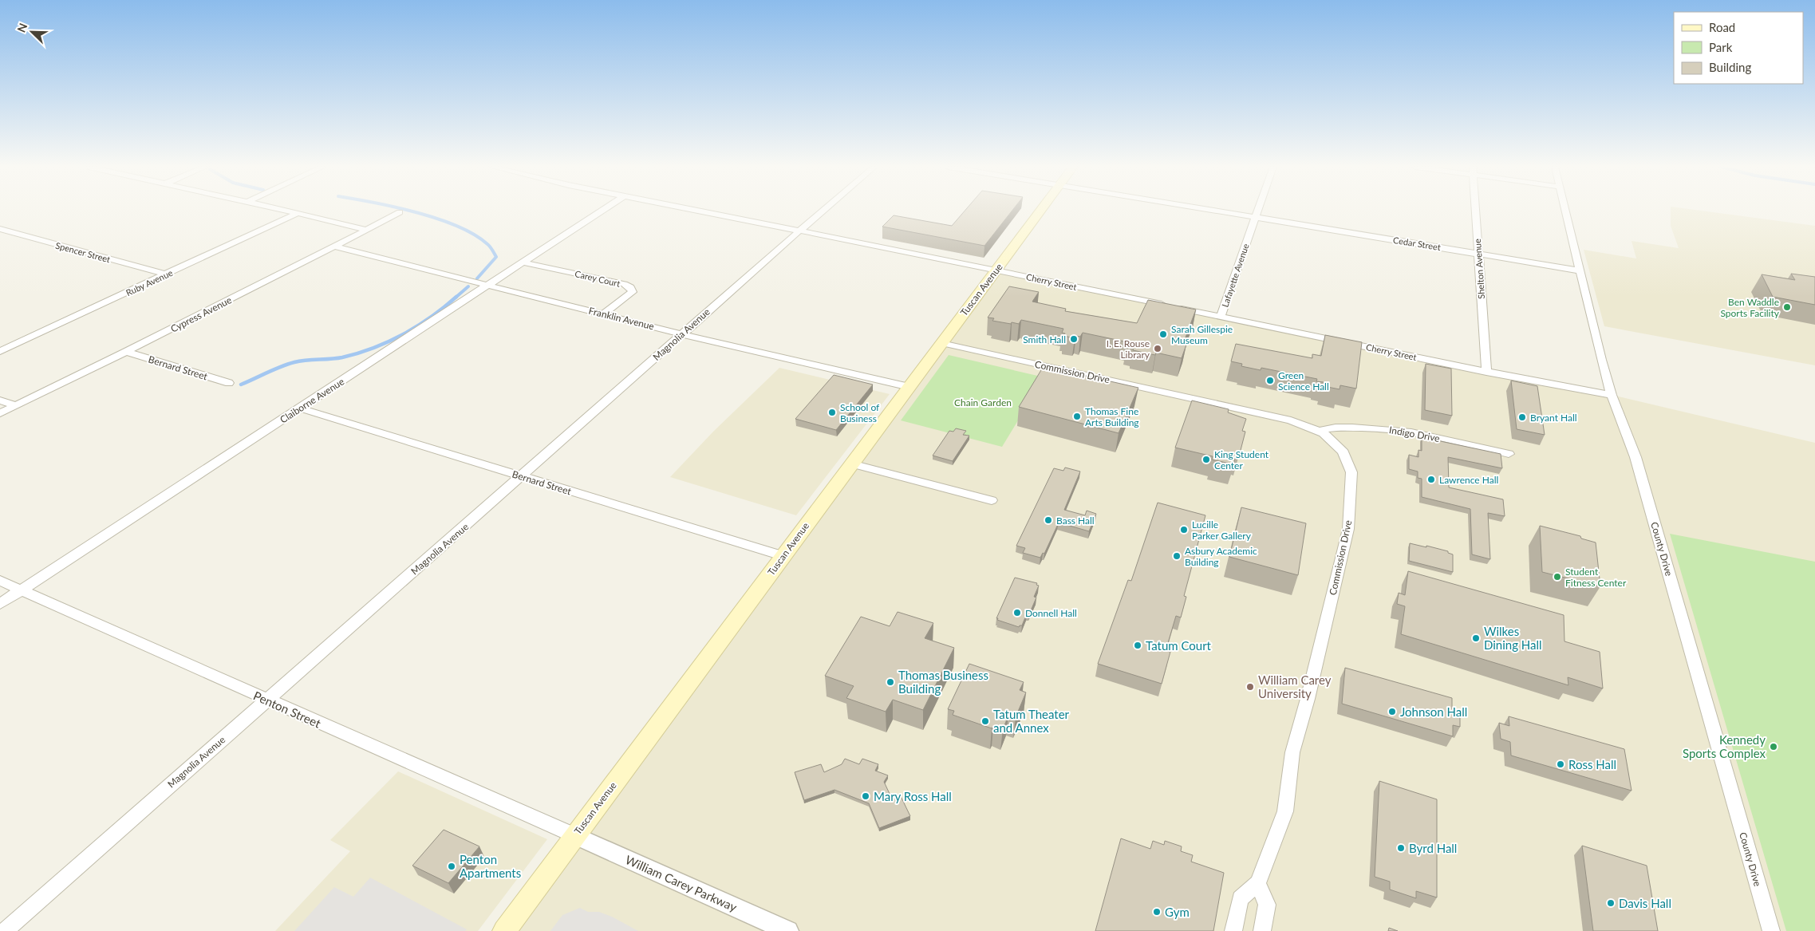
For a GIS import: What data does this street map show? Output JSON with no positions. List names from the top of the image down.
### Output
{
  "streets": {
    "main road": ["Tuscan Avenue"],
    "street": [
      "Cedar Street",
      "Spencer Street",
      "Shelton Avenue",
      "Lafayette Avenue",
      "Carey Court",
      "Cherry Street",
      "Ruby Avenue",
      "Cypress Avenue",
      "Franklin Avenue",
      "Magnolia Avenue",
      "Bernard Street",
      "Commission Drive",
      "Claiborne Avenue",
      "Indigo Drive",
      "County Drive",
      "Penton Street",
      "William Carey Parkway"
    ]
  },
  "crossings": [
    ["Cedar Street", "Shelton Avenue"],
    ["Cedar Street", "Lafayette Avenue"],
    ["Cedar Street", "County Drive"],
    ["Spencer Street", "Ruby Avenue"],
    ["Shelton Avenue", "Cherry Street"],
    ["Lafayette Avenue", "Cherry Street"],
    ["Carey Court", "Franklin Avenue"],
    ["Carey Court", "Claiborne Avenue"],
    ["Cherry Street", "Tuscan Avenue"],
    ["Cherry Street", "Magnolia Avenue"],
    ["Cherry Street", "County Drive"],
    ["Tuscan Avenue", "Franklin Avenue"],
    ["Tuscan Avenue", "Bernard Street"],
    ["Tuscan Avenue", "Commission Drive"],
    ["Tuscan Avenue", "Penton Street"],
    ["Tuscan Avenue", "William Carey Parkway"],
    ["Cypress Avenue", "Franklin Avenue"],
    ["Cypress Avenue", "Bernard Street"],
    ["Franklin Avenue", "Magnolia Avenue"],
    ["Franklin Avenue", "Claiborne Avenue"],
    ["Magnolia Avenue", "Bernard Street"],
    ["Magnolia Avenue", "Penton Street"],
    ["Bernard Street", "Claiborne Avenue"],
    ["Commission Drive", "Indigo Drive"],
    ["Claiborne Avenue", "Penton Street"],
    ["Penton Street", "William Carey Parkway"]
  ],
  "parks": ["Chain Garden"],
  "places": [
    "Ben Waddle Sports Facility",
    "Sarah Gillespie Museum",
    "Smith Hall",
    "I. E. Rouse Library",
    "Green Science Hall",
    "School of Business",
    "Thomas Fine Arts Building",
    "Bryant Hall",
    "King Student Center",
    "Lawrence Hall",
    "Bass Hall",
    "Lucille Parker Gallery",
    "Asbury Academic Building",
    "Student Fitness Center",
    "Donnell Hall",
    "Wilkes Dining Hall",
    "Tatum Court",
    "Thomas Business Building",
    "William Carey University",
    "Johnson Hall",
    "Tatum Theater and Annex",
    "Kennedy Sports Complex",
    "Ross Hall",
    "Mary Ross Hall",
    "Byrd Hall",
    "Penton Apartments",
    "Davis Hall",
    "Gym"
  ],
  "legend": ["Road", "Park", "Building"],
  "north": "top left"
}
